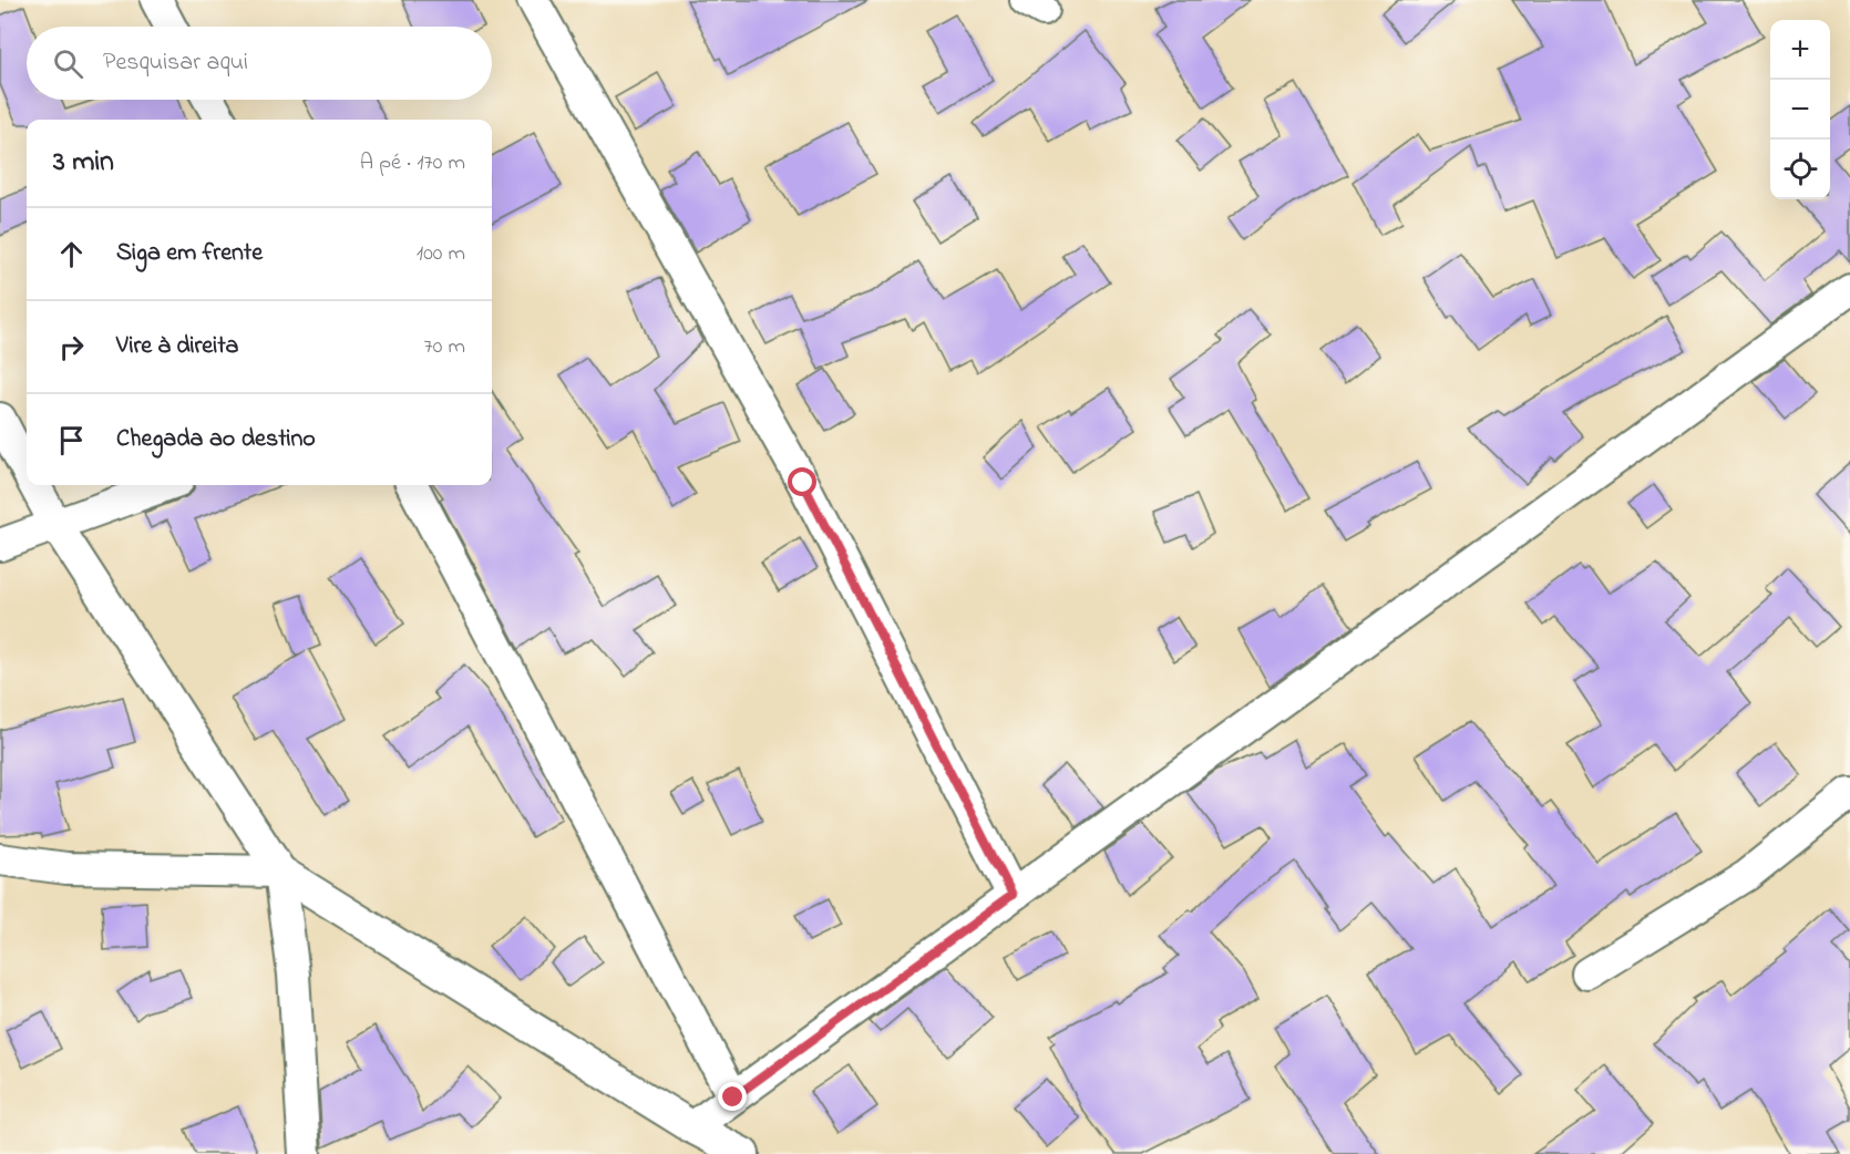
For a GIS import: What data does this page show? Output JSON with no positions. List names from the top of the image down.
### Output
{
  "page": {
    "map_buttons": ["+", "−"],
    "search": "Pesquisar aqui",
    "heading": ["3 min", "A pé · 170 m"],
    "list": [
      ["Siga em frente", "100 m"],
      ["Vire à direita", "70 m"],
      "Chegada ao destino"
    ]
  }
}
